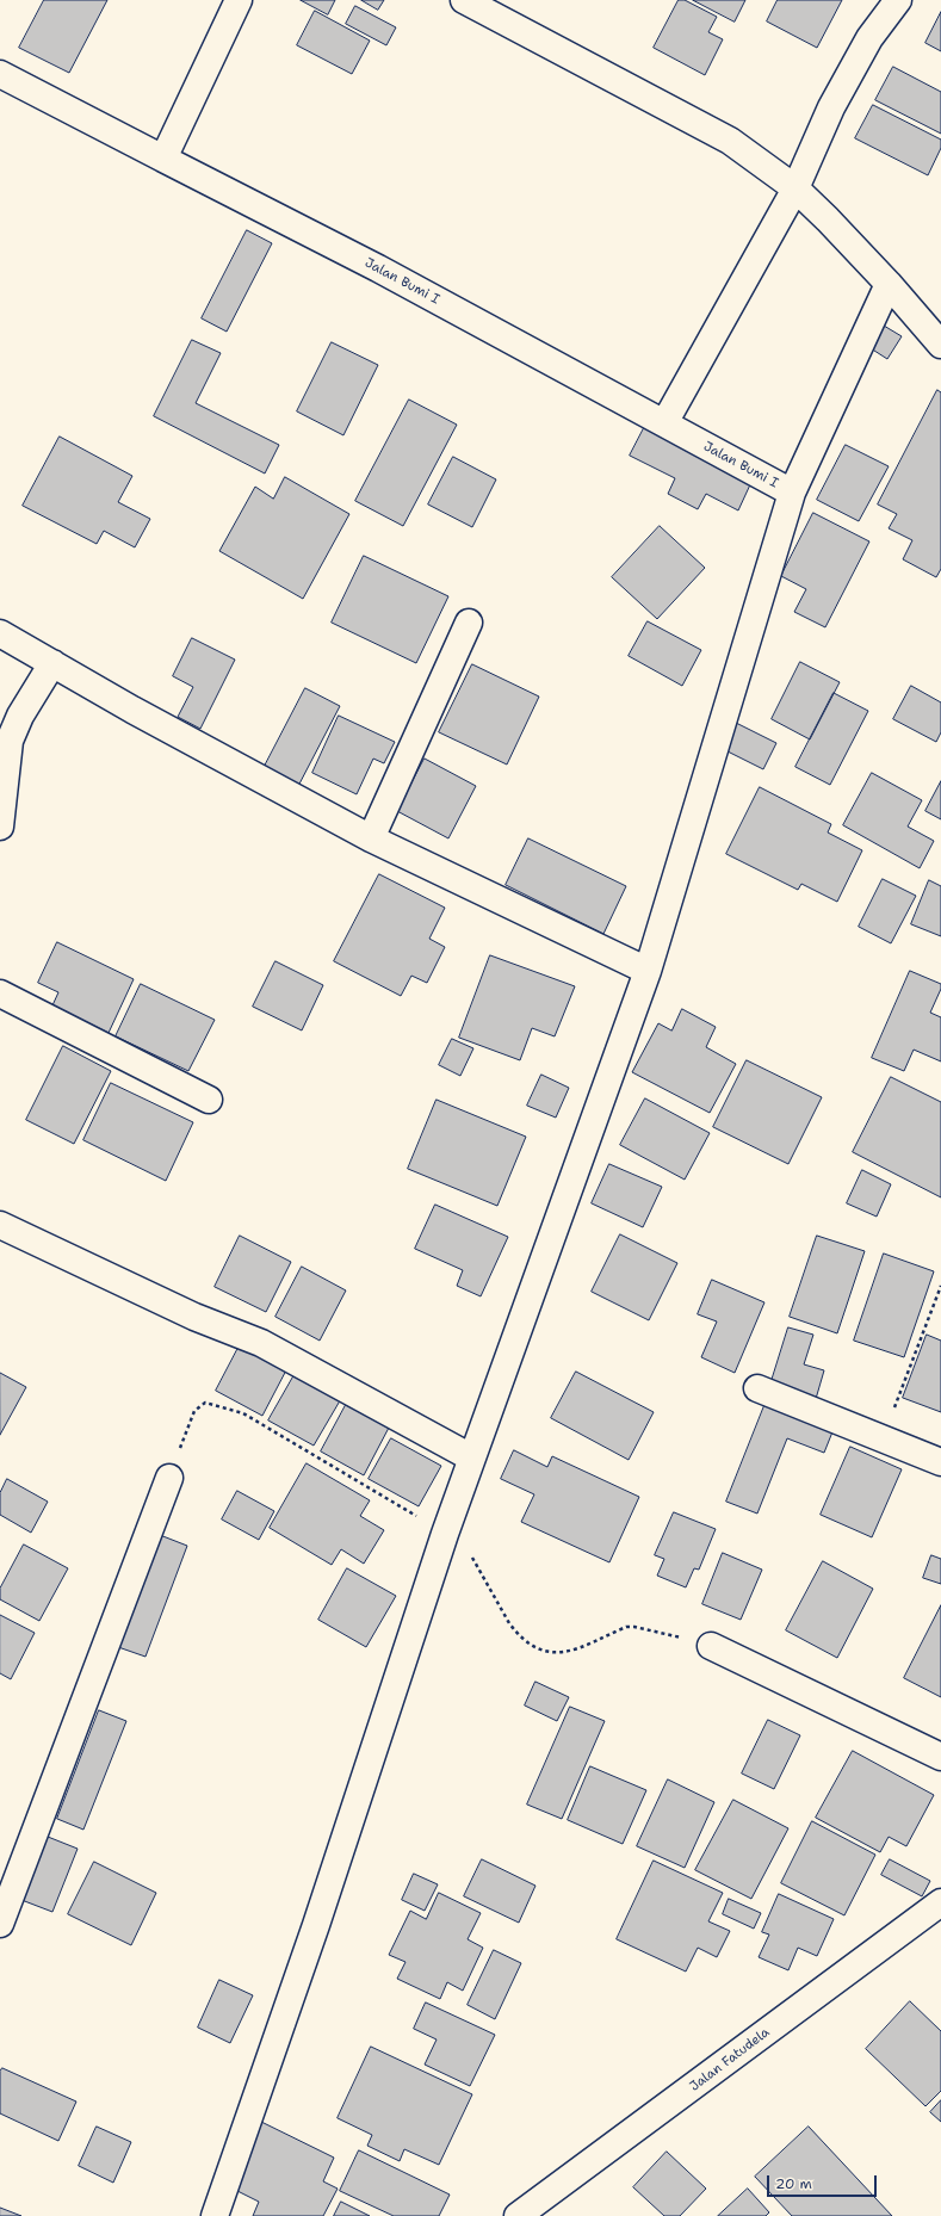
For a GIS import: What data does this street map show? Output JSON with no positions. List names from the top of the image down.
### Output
{
  "streets": {
    "street": ["Jalan Bumi I", "Jalan Fatudela"]
  },
  "scale_bar": "20 m"
}
